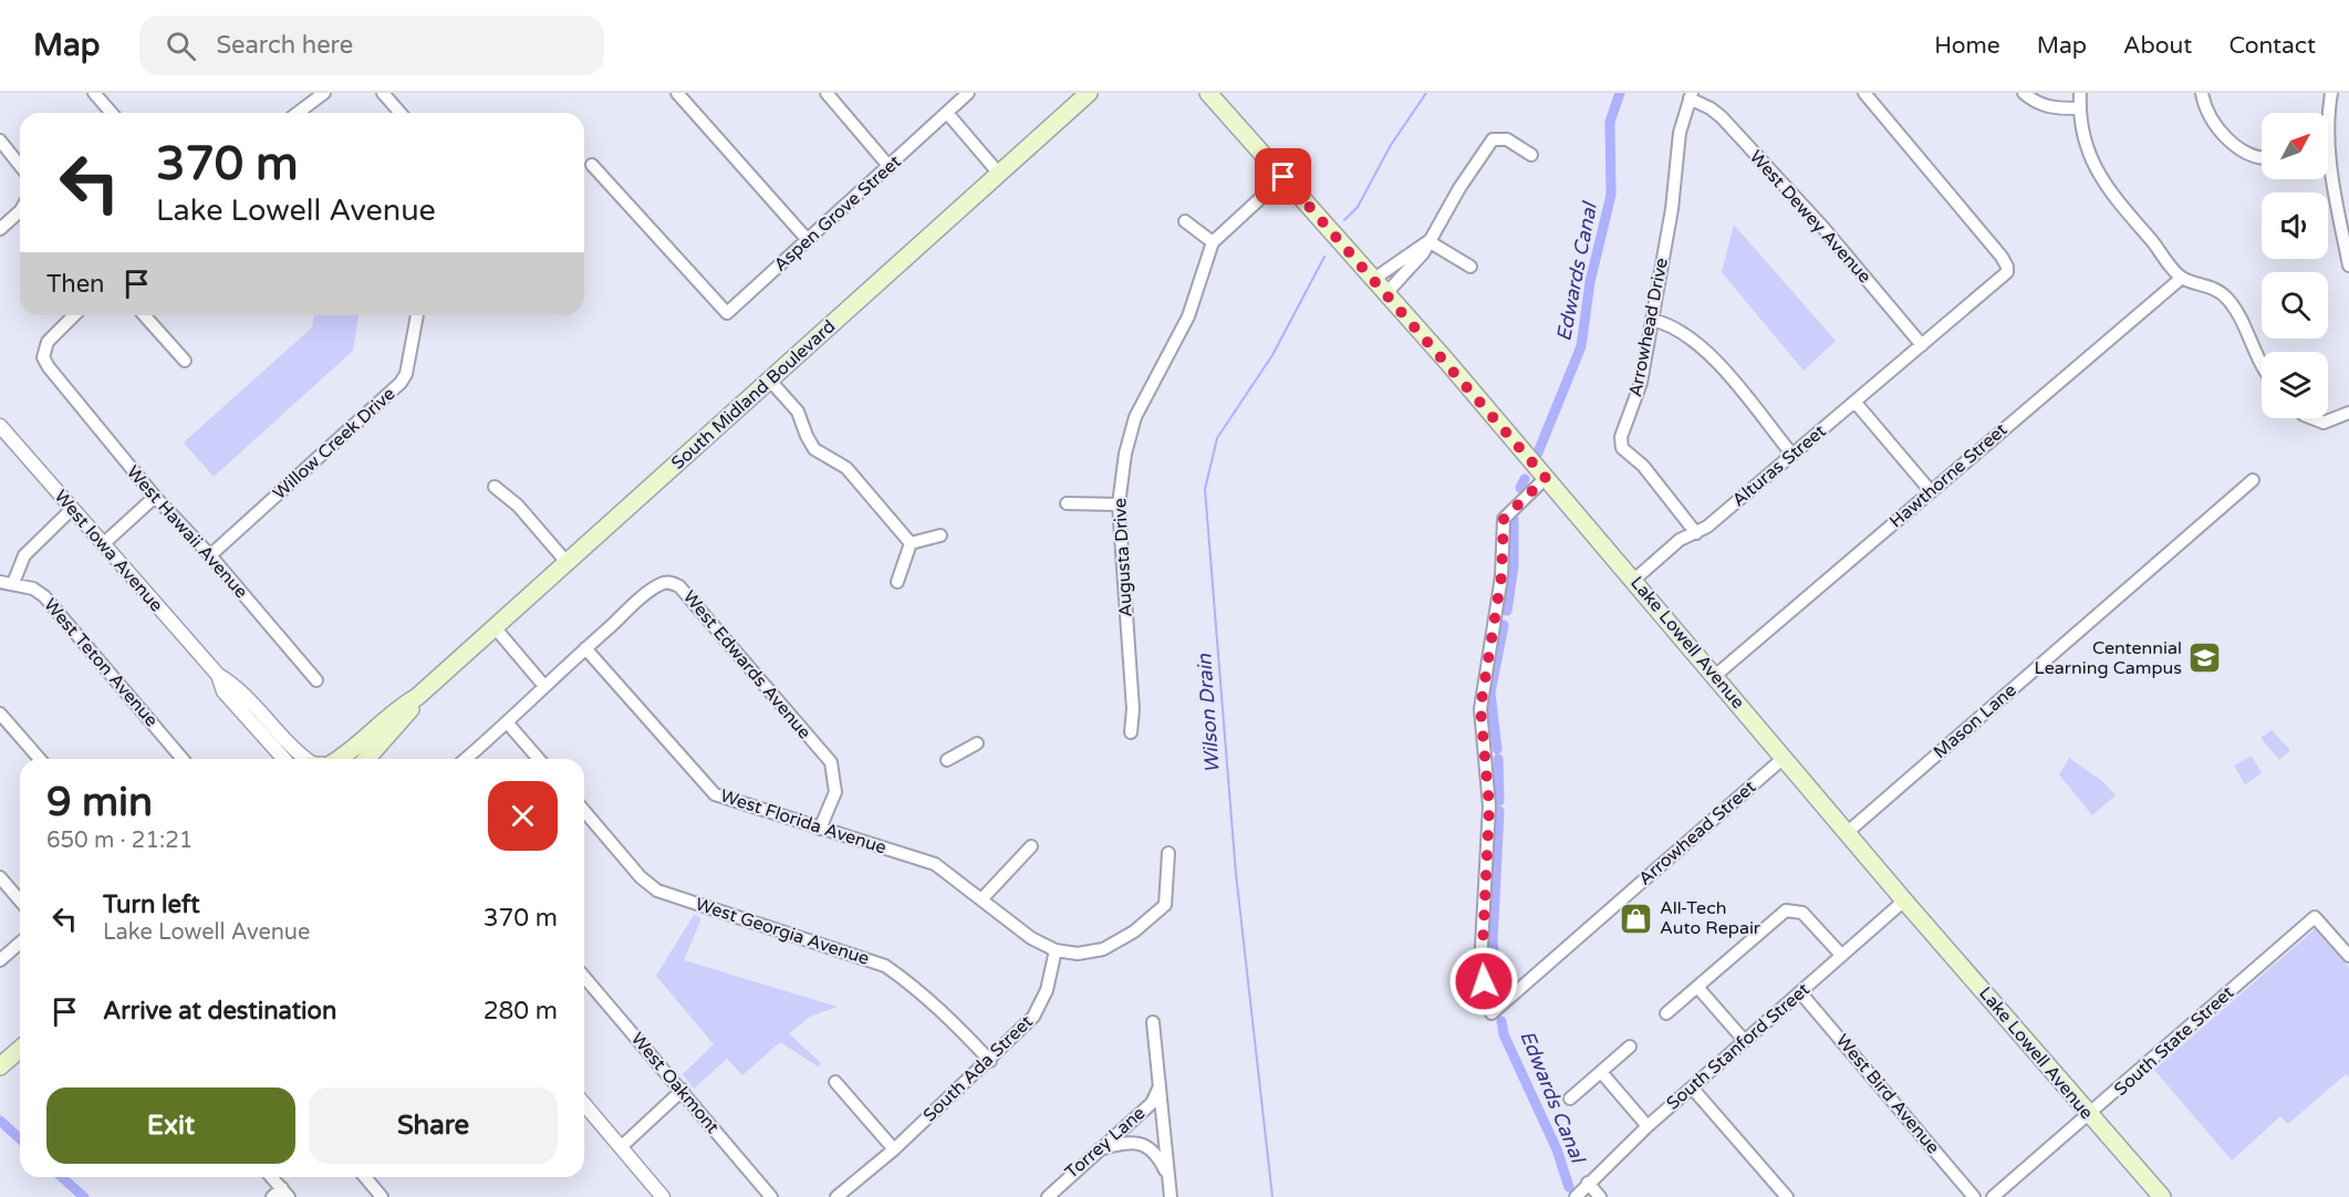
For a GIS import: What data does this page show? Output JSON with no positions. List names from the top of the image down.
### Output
{
  "streets": {
    "main road": ["South Midland Boulevard", "Lake Lowell Avenue"],
    "street": [
      "Aspen Grove Street",
      "West Dewey Avenue",
      "Arrowhead Drive",
      "Willow Creek Drive",
      "Alturas Street",
      "Hawthorne Street",
      "West Hawaii Avenue",
      "West Iowa Avenue",
      "Augusta Drive",
      "West Teton Avenue",
      "West Edwards Avenue",
      "Mason Lane",
      "West Florida Avenue",
      "Arrowhead Street",
      "West Georgia Avenue",
      "South State Street",
      "South Stanford Street",
      "South Ada Street",
      "West Oakmont",
      "West Bird Avenue",
      "Torrey Lane"
    ]
  },
  "crossings": [
    ["West Dewey Avenue", "Arrowhead Drive"],
    ["West Dewey Avenue", "Alturas Street"],
    ["Arrowhead Drive", "Alturas Street"],
    ["Willow Creek Drive", "West Hawaii Avenue"],
    ["Alturas Street", "Lake Lowell Avenue"],
    ["Hawthorne Street", "Lake Lowell Avenue"],
    ["Augusta Drive", "Lake Lowell Avenue"],
    ["Lake Lowell Avenue", "Mason Lane"],
    ["Lake Lowell Avenue", "Arrowhead Street"],
    ["Lake Lowell Avenue", "South State Street"],
    ["Lake Lowell Avenue", "South Stanford Street"],
    ["West Edwards Avenue", "West Florida Avenue"],
    ["West Florida Avenue", "South Ada Street"],
    ["West Georgia Avenue", "South Ada Street"],
    ["South Stanford Street", "West Bird Avenue"]
  ],
  "water": ["Edwards Canal", "Wilson Drain"],
  "places": {
    "school or university": ["Centennial Learning Campus"],
    "shop": ["All-Tech Auto Repair"]
  },
  "north": "top right",
  "page": {
    "header": "Map",
    "search": "Search here",
    "nav": [
      "Home",
      "Map",
      "About",
      "Contact"
    ],
    "turn": ["370 m", "Lake Lowell Avenue"],
    "then": "Then",
    "heading": ["9 min", "650 m · 21:21"],
    "list": [
      {
        "name": "Turn left",
        "note": "Lake Lowell Avenue",
        "value": "370 m"
      },
      {
        "name": "Arrive at destination",
        "value": "280 m"
      }
    ],
    "buttons": ["Exit", "Share"]
  }
}
